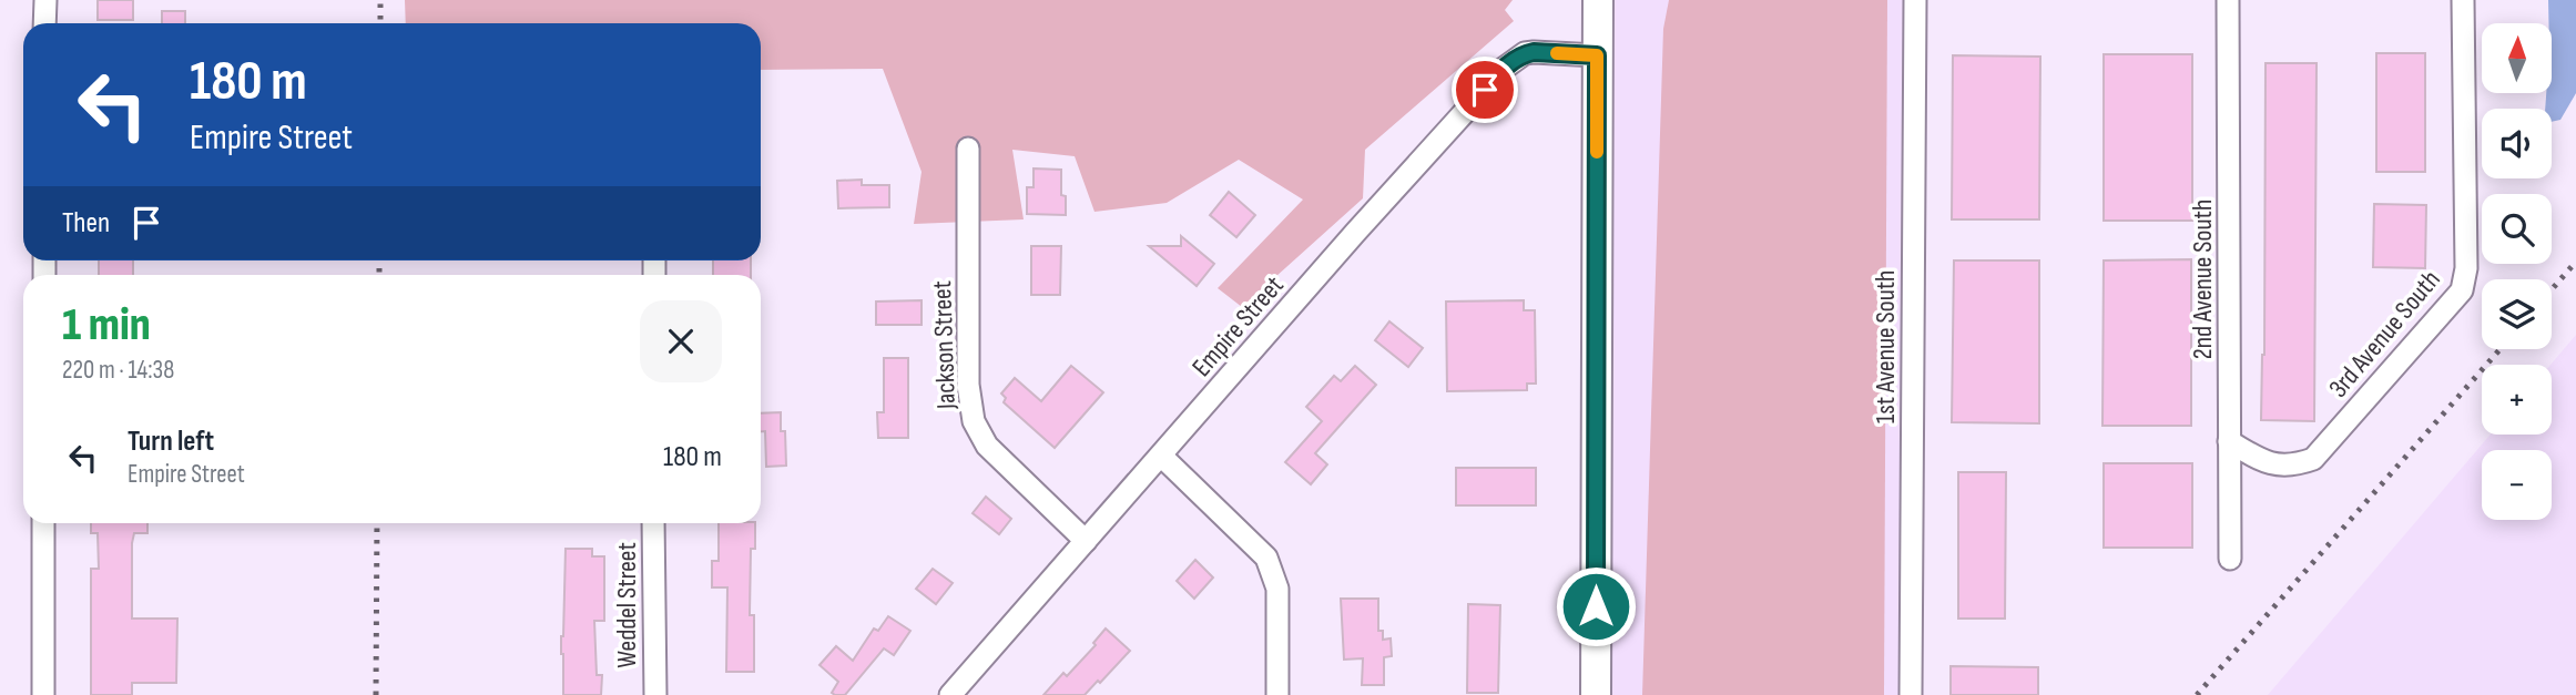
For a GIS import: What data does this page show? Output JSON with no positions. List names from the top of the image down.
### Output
{
  "streets": {
    "street": [
      "2nd Avenue South",
      "Empire Street",
      "3rd Avenue South",
      "Jackson Street",
      "1st Avenue South",
      "Weddel Street"
    ]
  },
  "crossings": [
    ["2nd Avenue South", "3rd Avenue South"],
    ["Empire Street", "Jackson Street"]
  ],
  "north": "top",
  "page": {
    "map_buttons": ["+", "−"],
    "turn": ["180 m", "Empire Street"],
    "then": "Then",
    "heading": ["1 min", "220 m · 14:38"],
    "list": [
      {
        "name": "Turn left",
        "note": "Empire Street",
        "value": "180 m"
      }
    ]
  }
}
